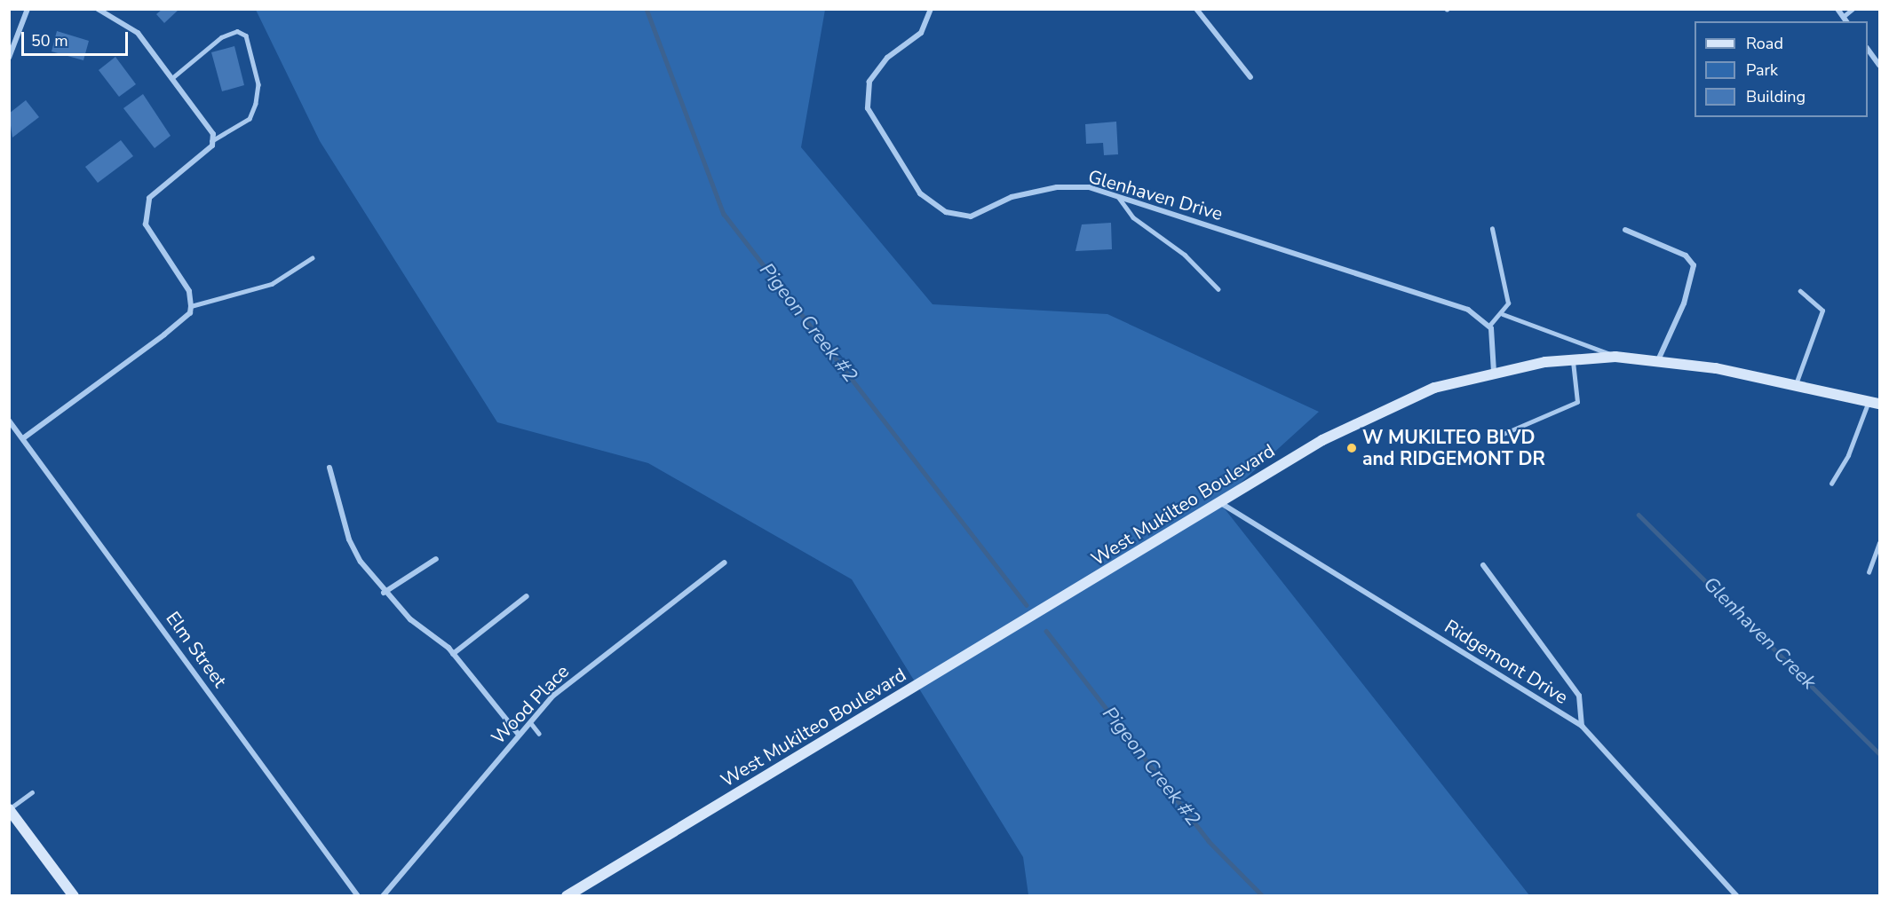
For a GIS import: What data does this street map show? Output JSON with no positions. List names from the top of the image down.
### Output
{
  "streets": {
    "main road": ["West Mukilteo Boulevard"],
    "street": [
      "Glenhaven Drive",
      "Elm Street",
      "Ridgemont Drive",
      "Wood Place"
    ]
  },
  "crossings": [
    ["West Mukilteo Boulevard", "Ridgemont Drive"]
  ],
  "water": ["Pigeon Creek #2", "Glenhaven Creek"],
  "places": ["W MUKILTEO BLVD and RIDGEMONT DR"],
  "legend": ["Road", "Park", "Building"],
  "scale_bar": "50 m"
}
